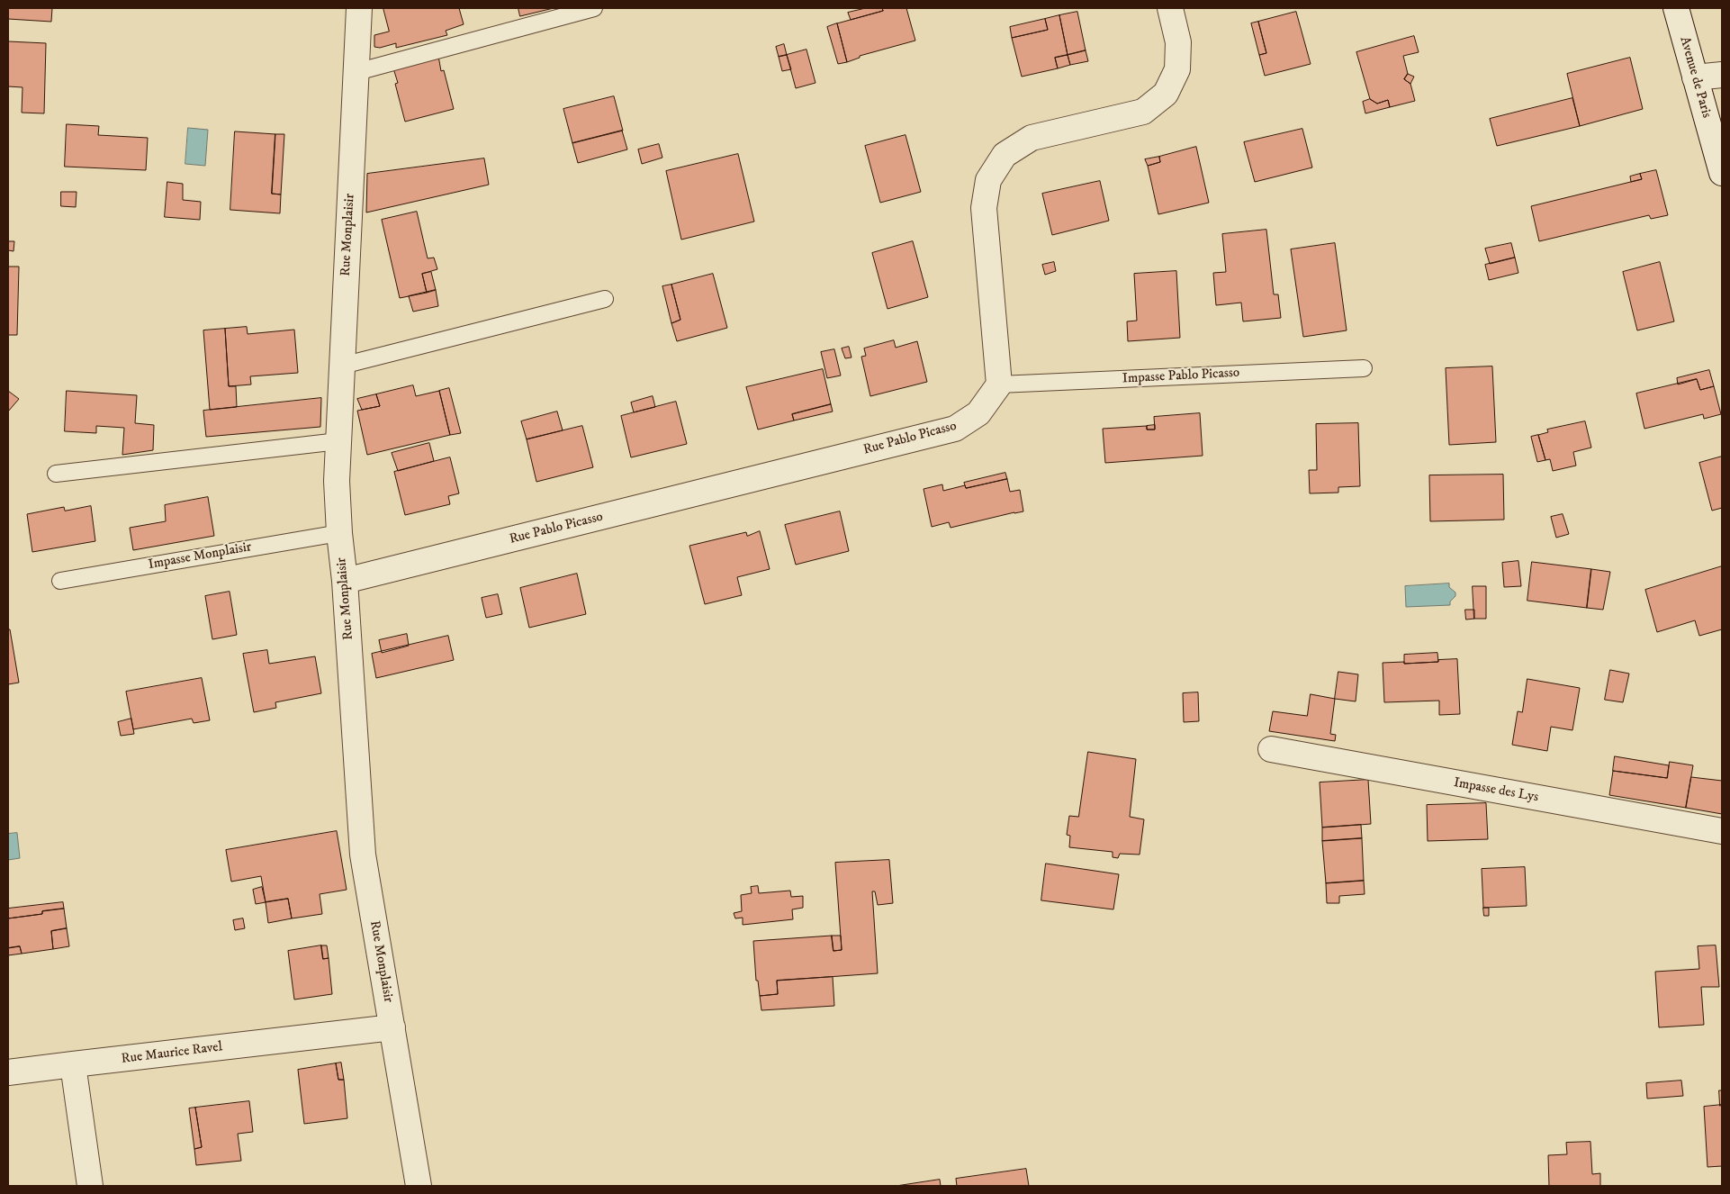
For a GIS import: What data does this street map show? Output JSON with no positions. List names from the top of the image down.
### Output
{
  "streets": {
    "street": [
      "Avenue de Paris",
      "Rue Monplaisir",
      "Rue Pablo Picasso",
      "Impasse des Lys",
      "Rue Maurice Ravel"
    ],
    "lane": ["Impasse Pablo Picasso", "Impasse Monplaisir"]
  },
  "crossings": [
    ["Rue Monplaisir", "Rue Pablo Picasso"],
    ["Rue Monplaisir", "Impasse Monplaisir"],
    ["Rue Monplaisir", "Rue Maurice Ravel"],
    ["Impasse Pablo Picasso", "Rue Pablo Picasso"]
  ]
}
